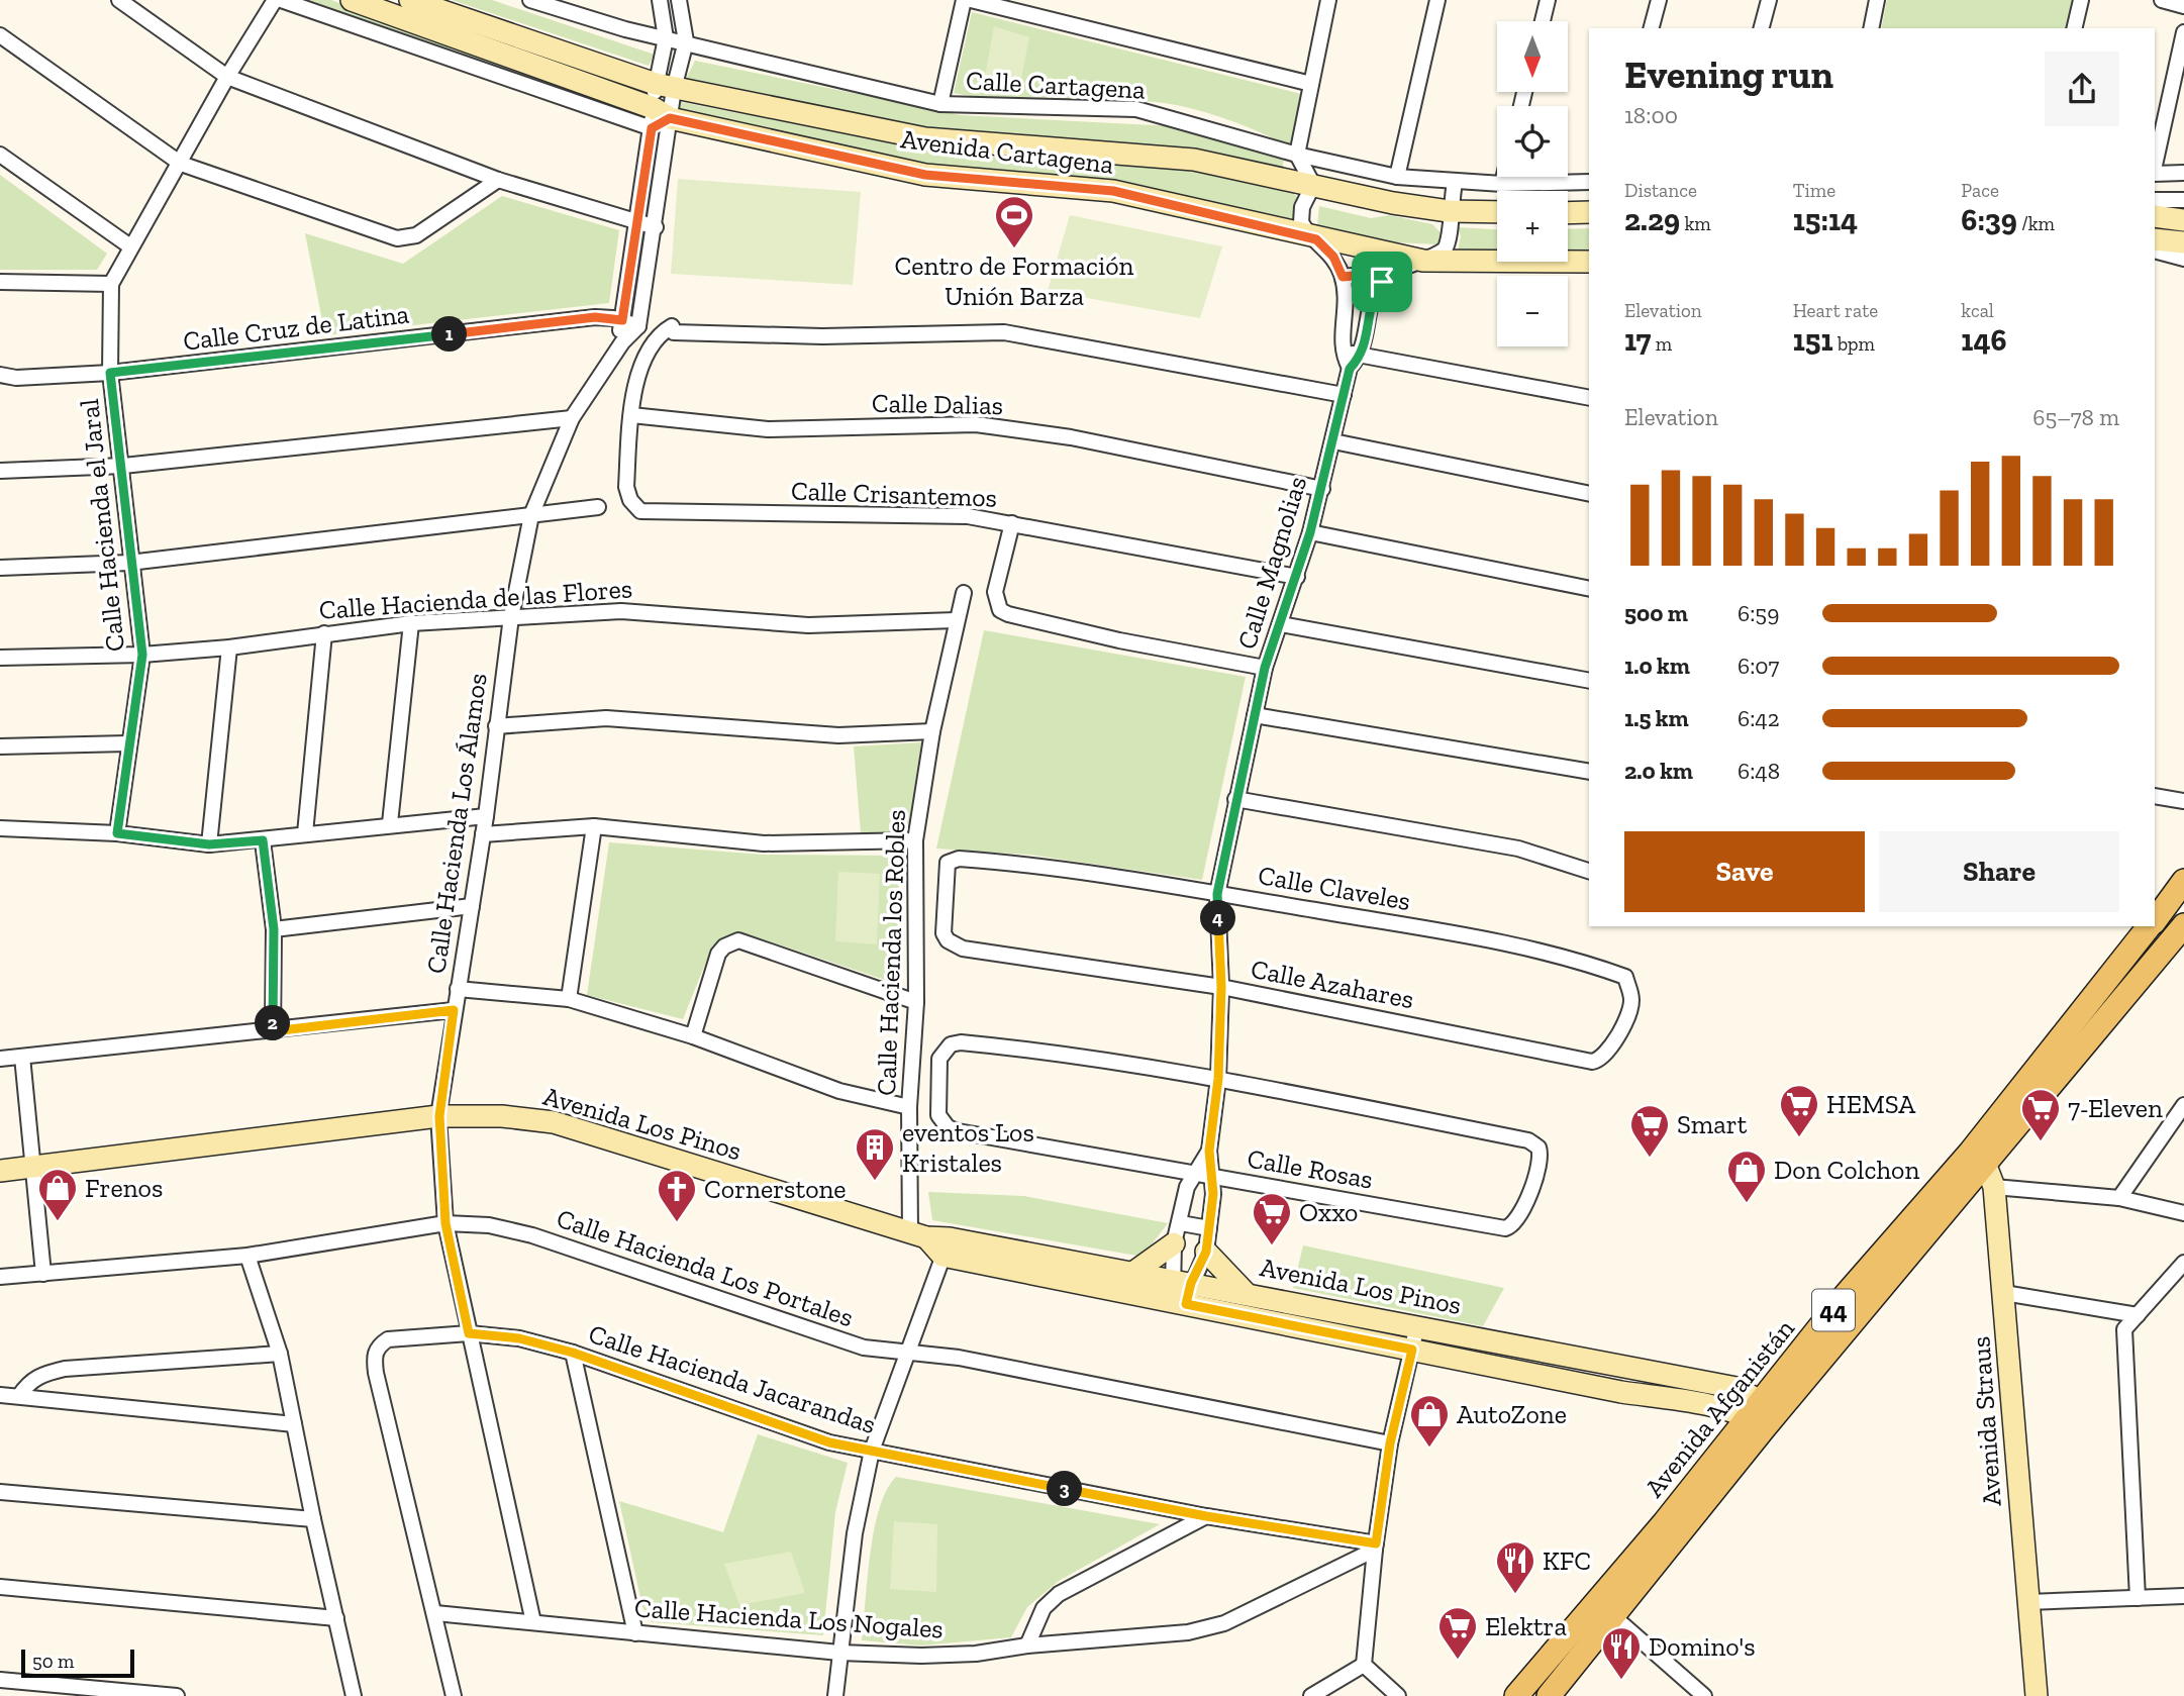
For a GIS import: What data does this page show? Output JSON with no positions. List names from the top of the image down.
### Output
{
  "streets": {
    "main road": ["44", "Avenida Afganistán"],
    "street": [
      "Calle Cartagena",
      "Avenida Cartagena",
      "Calle Cruz de Latina",
      "Calle Dalias",
      "Calle Crisantemos",
      "Calle Hacienda el Jaral",
      "Calle Magnolias",
      "Calle Hacienda de las Flores",
      "Calle Hacienda Los Álamos",
      "Calle Claveles",
      "Calle Hacienda los Robles",
      "Calle Azahares",
      "Avenida Los Pinos",
      "Calle Rosas",
      "Calle Hacienda Los Portales",
      "Calle Hacienda Jacarandas",
      "Avenida Straus",
      "Calle Hacienda Los Nogales"
    ]
  },
  "crossings": [
    ["Calle Cruz de Latina", "Calle Hacienda el Jaral"],
    ["Calle Dalias", "Calle Crisantemos"],
    ["Calle Dalias", "Calle Magnolias"],
    ["Calle Crisantemos", "Calle Magnolias"],
    ["Calle Hacienda el Jaral", "Calle Hacienda de las Flores"],
    ["Calle Magnolias", "Calle Claveles"],
    ["Calle Magnolias", "Calle Azahares"],
    ["Calle Magnolias", "Avenida Los Pinos"],
    ["Calle Magnolias", "Calle Rosas"],
    ["Calle Hacienda de las Flores", "Calle Hacienda Los Álamos"],
    ["Calle Hacienda de las Flores", "Calle Hacienda los Robles"],
    ["Calle Hacienda Los Álamos", "Avenida Los Pinos"],
    ["Calle Hacienda Los Álamos", "Calle Hacienda Los Portales"],
    ["Calle Hacienda Los Álamos", "Calle Hacienda Jacarandas"],
    ["Calle Hacienda Los Álamos", "Calle Hacienda Los Nogales"],
    ["Calle Claveles", "Calle Azahares"],
    ["Calle Hacienda los Robles", "Avenida Los Pinos"],
    ["Avenida Los Pinos", "Avenida Afganistán"],
    ["Calle Hacienda Jacarandas", "Calle Hacienda Los Nogales"],
    ["Avenida Afganistán", "Avenida Straus"]
  ],
  "places": {
    "sports": ["Centro de Formación Unión Barza"],
    "supermarket": [
      "HEMSA",
      "7-Eleven",
      "Smart",
      "Oxxo",
      "Elektra"
    ],
    "building": ["eventos Los Kristales"],
    "shop": ["Don Colchon", "Frenos", "AutoZone"],
    "church": ["Cornerstone"],
    "restaurant": ["KFC", "Domino's"]
  },
  "scale_bar": "50 m",
  "north": "bottom",
  "page": {
    "map_buttons": ["+", "−"],
    "heading": ["Evening run", "18:00"],
    "stats": [
      ["Distance", "2.29 km"],
      ["Time", "15:14"],
      ["Pace", "6:39 /km"],
      ["Elevation", "17 m"],
      ["Heart rate", "151 bpm"],
      ["kcal", "146"]
    ],
    "pins": [
      "1",
      "4",
      "2",
      "3"
    ],
    "chart": ["Elevation", "65–78 m"],
    "list": [
      {
        "name": "500 m",
        "note": "6:59"
      },
      {
        "name": "1.0 km",
        "note": "6:07"
      },
      {
        "name": "1.5 km",
        "note": "6:42"
      },
      {
        "name": "2.0 km",
        "note": "6:48"
      }
    ],
    "buttons": ["Save", "Share"],
    "scale": "50 m"
  }
}
